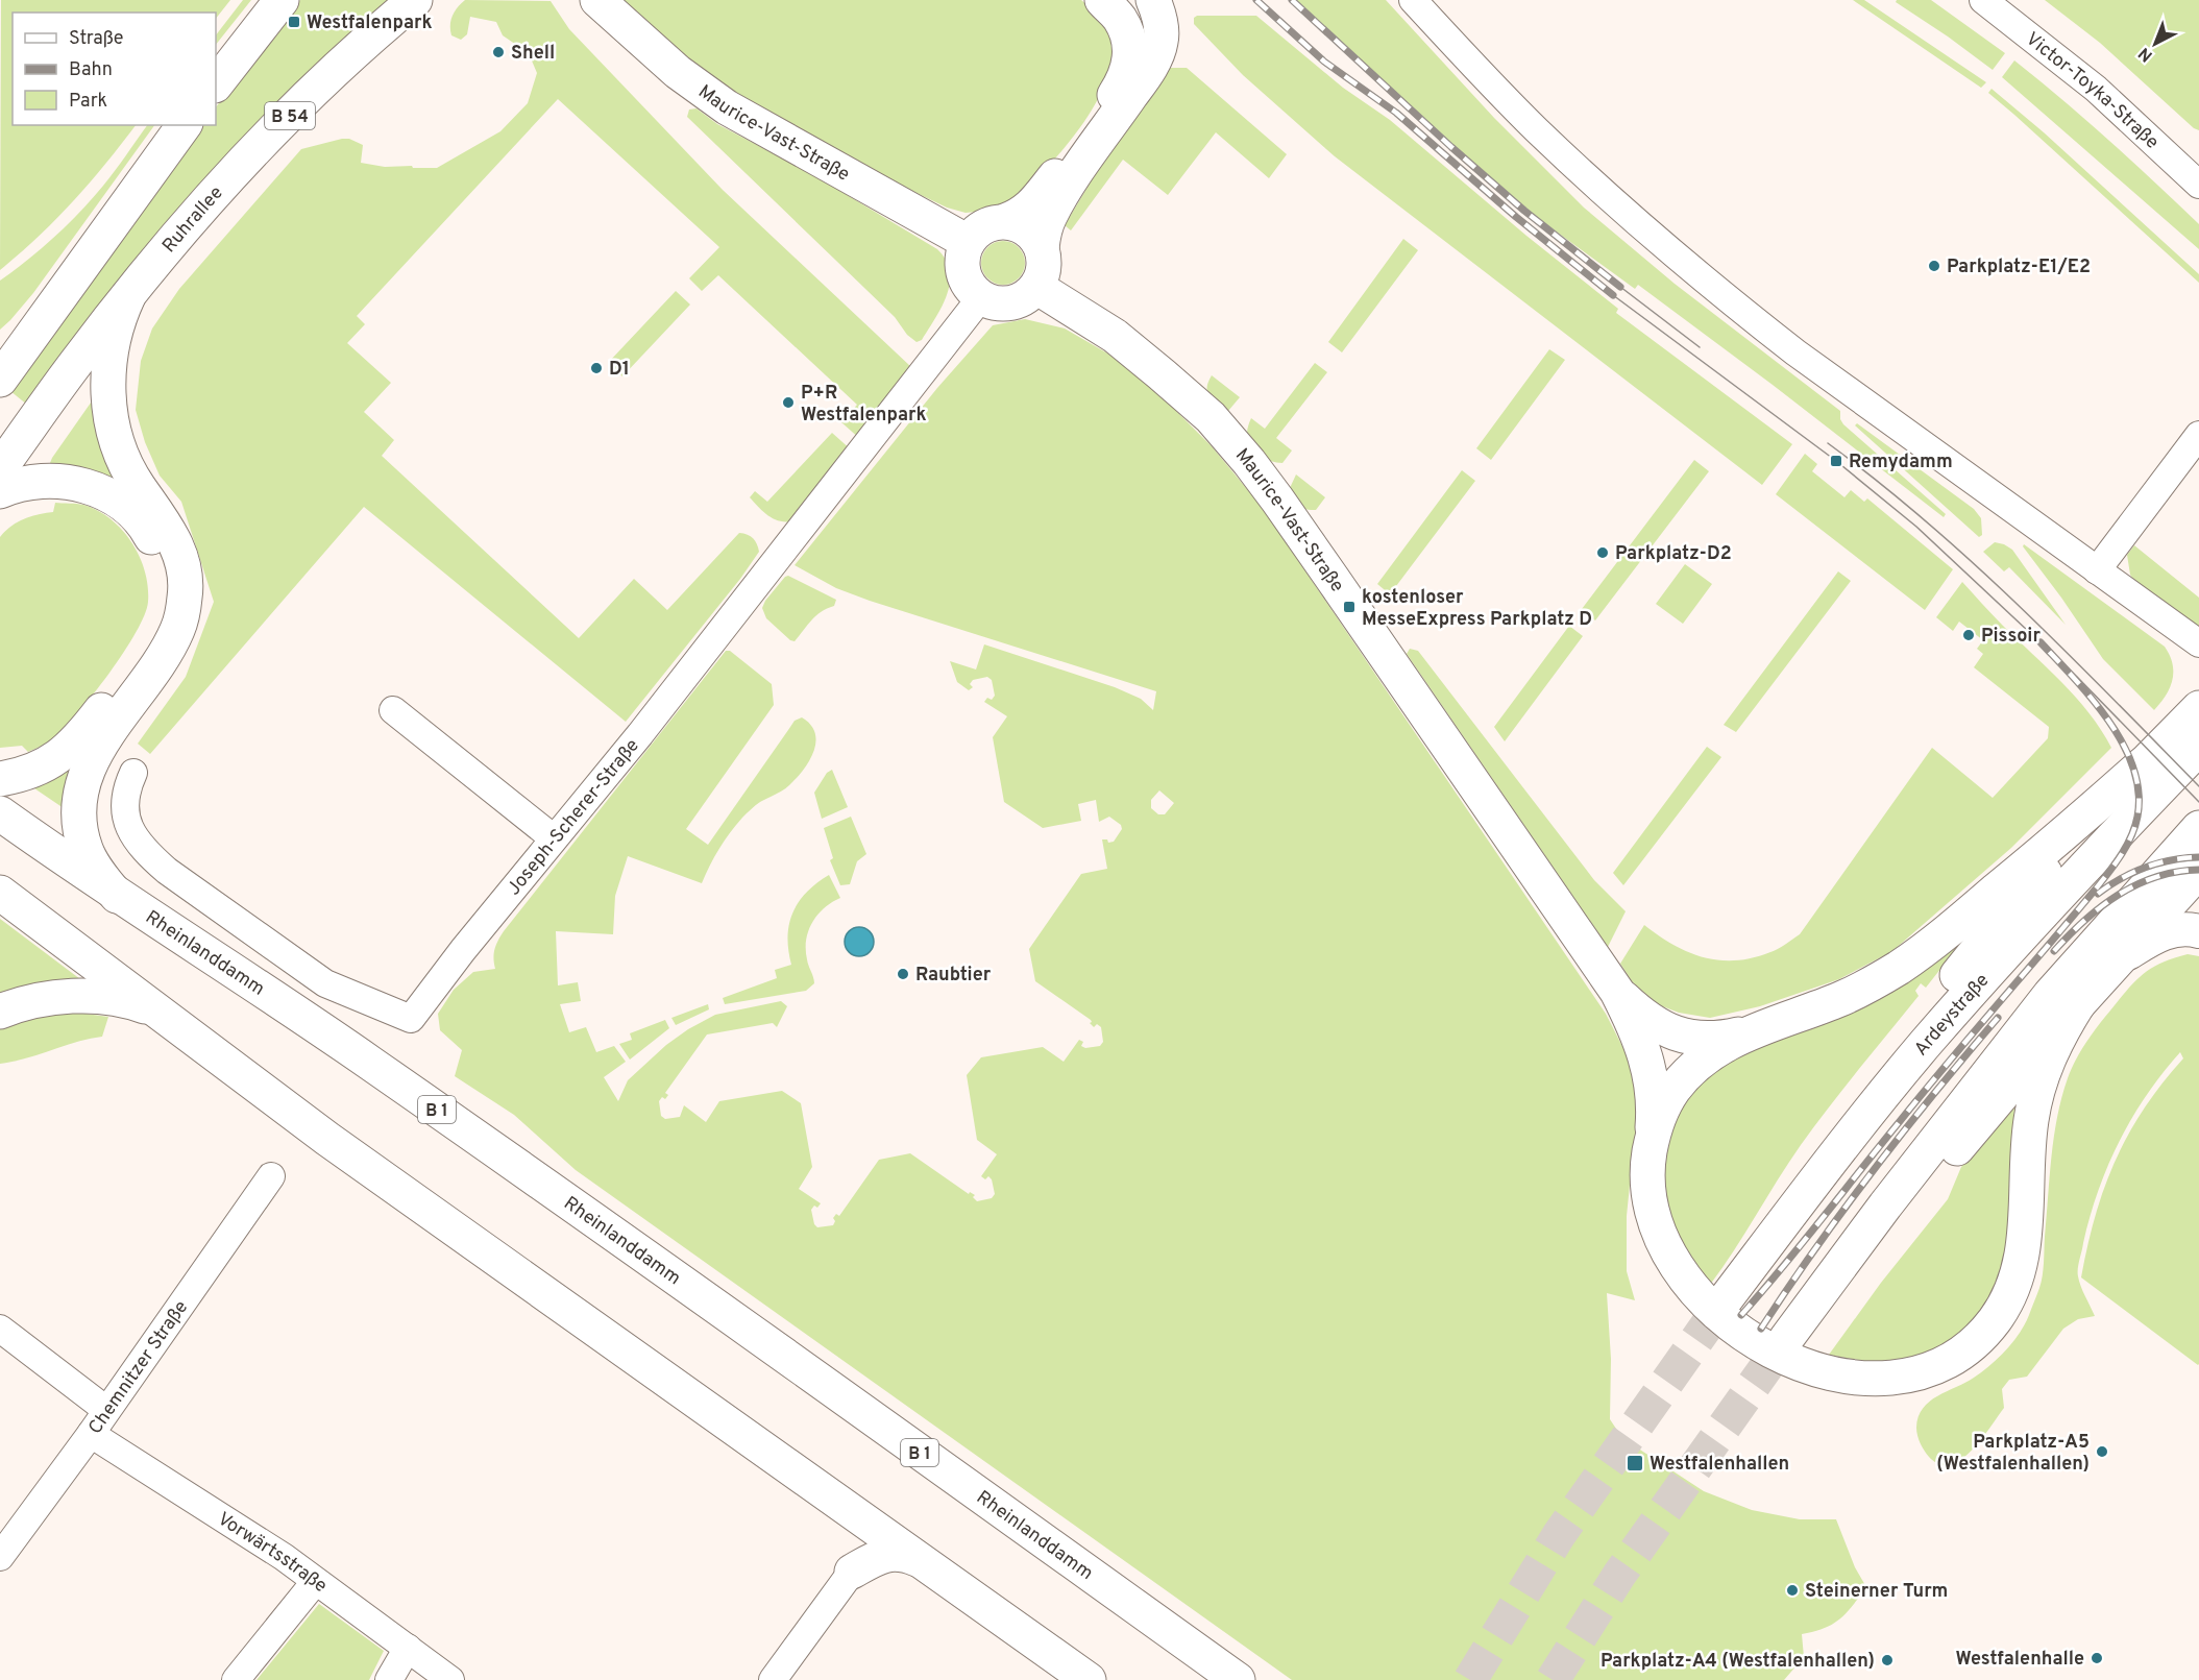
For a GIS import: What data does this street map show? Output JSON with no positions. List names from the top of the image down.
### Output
{
  "streets": {
    "main road": [
      "B 54",
      "Maurice-Vast-Straße",
      "Ruhrallee",
      "Rheinlanddamm",
      "Ardeystraße",
      "B 1"
    ],
    "street": [
      "Victor-Toyka-Straße",
      "Joseph-Scherer-Straße",
      "Chemnitzer Straße",
      "Vorwärtsstraße"
    ]
  },
  "crossings": [
    ["Maurice-Vast-Straße", "Joseph-Scherer-Straße"],
    ["Chemnitzer Straße", "Vorwärtsstraße"]
  ],
  "places": {
    "transit": [
      "Westfalenpark",
      "Remydamm",
      "kostenloser MesseExpress Parkplatz D",
      "Westfalenhallen"
    ],
    "other": [
      "Shell",
      "Parkplatz-E1/E2",
      "D1",
      "P+R Westfalenpark",
      "Parkplatz-D2",
      "Pissoir",
      "Raubtier",
      "Parkplatz-A5 (Westfalenhallen)",
      "Steinerner Turm",
      "Westfalenhalle",
      "Parkplatz-A4 (Westfalenhallen)"
    ]
  },
  "legend": ["Straße", "Bahn", "Park"],
  "north": "bottom left"
}
